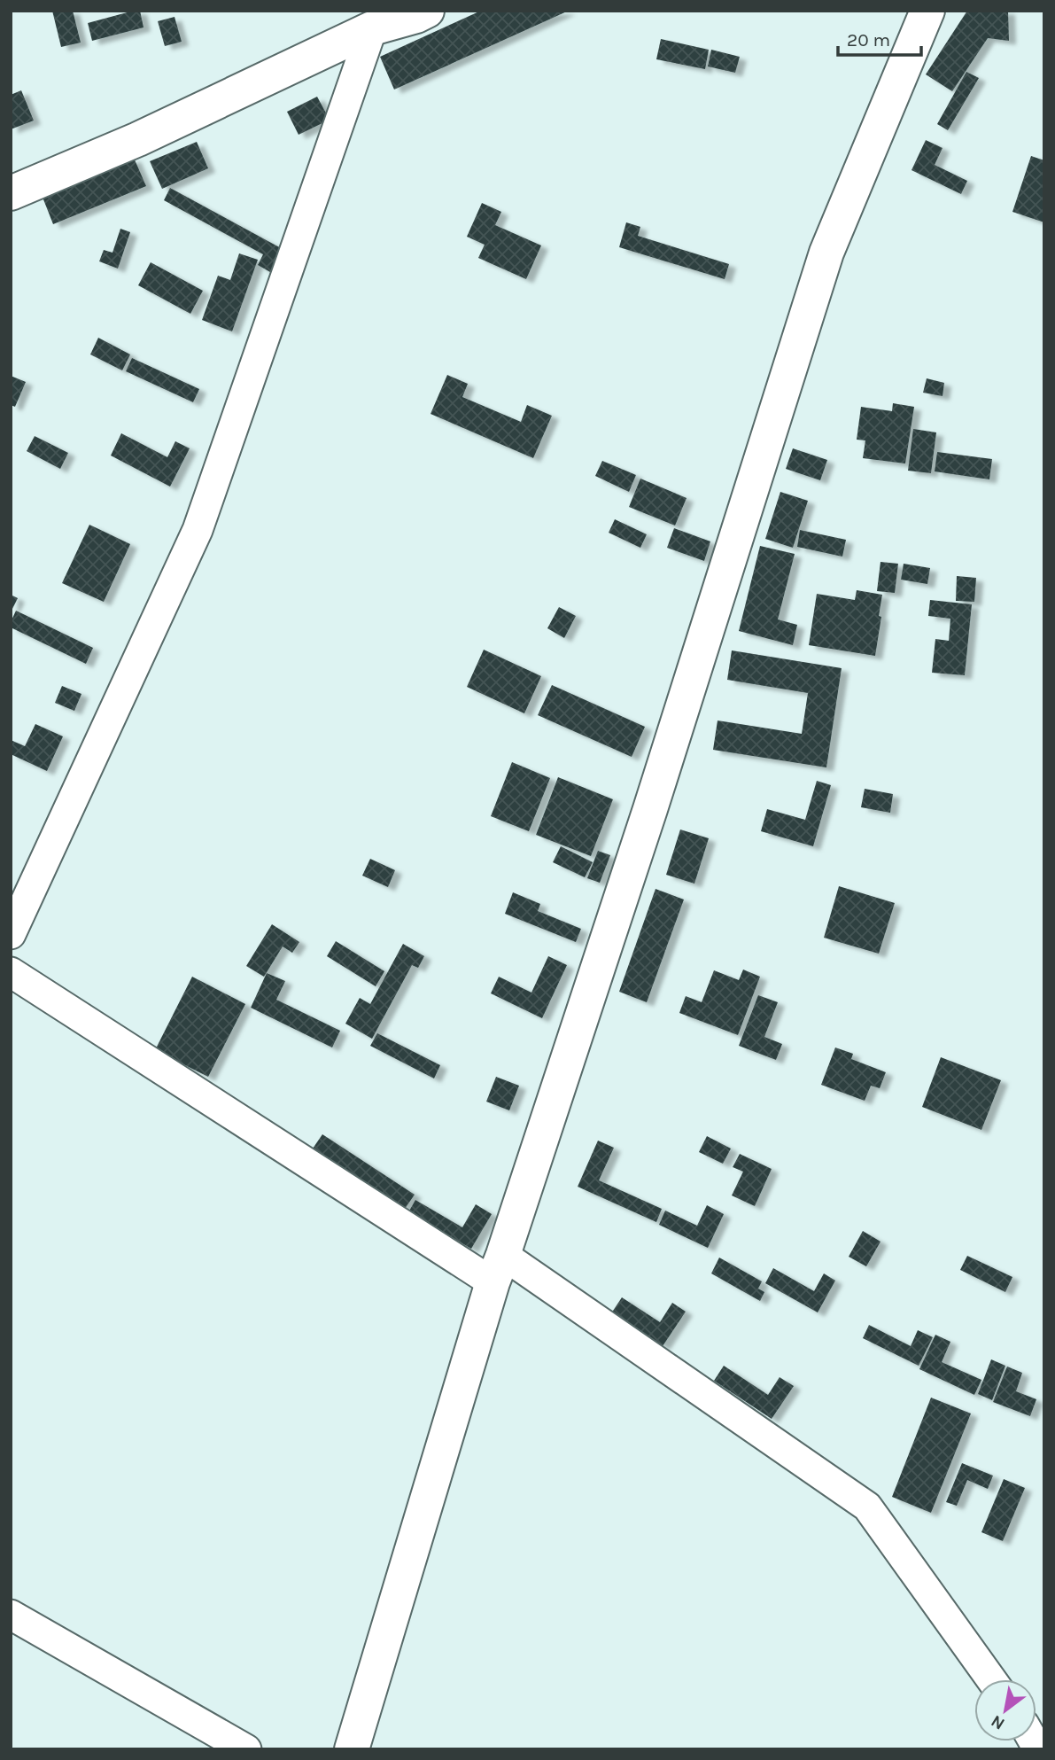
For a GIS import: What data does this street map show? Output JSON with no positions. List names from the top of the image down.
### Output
{
  "scale_bar": "20 m",
  "north": "bottom left"
}
